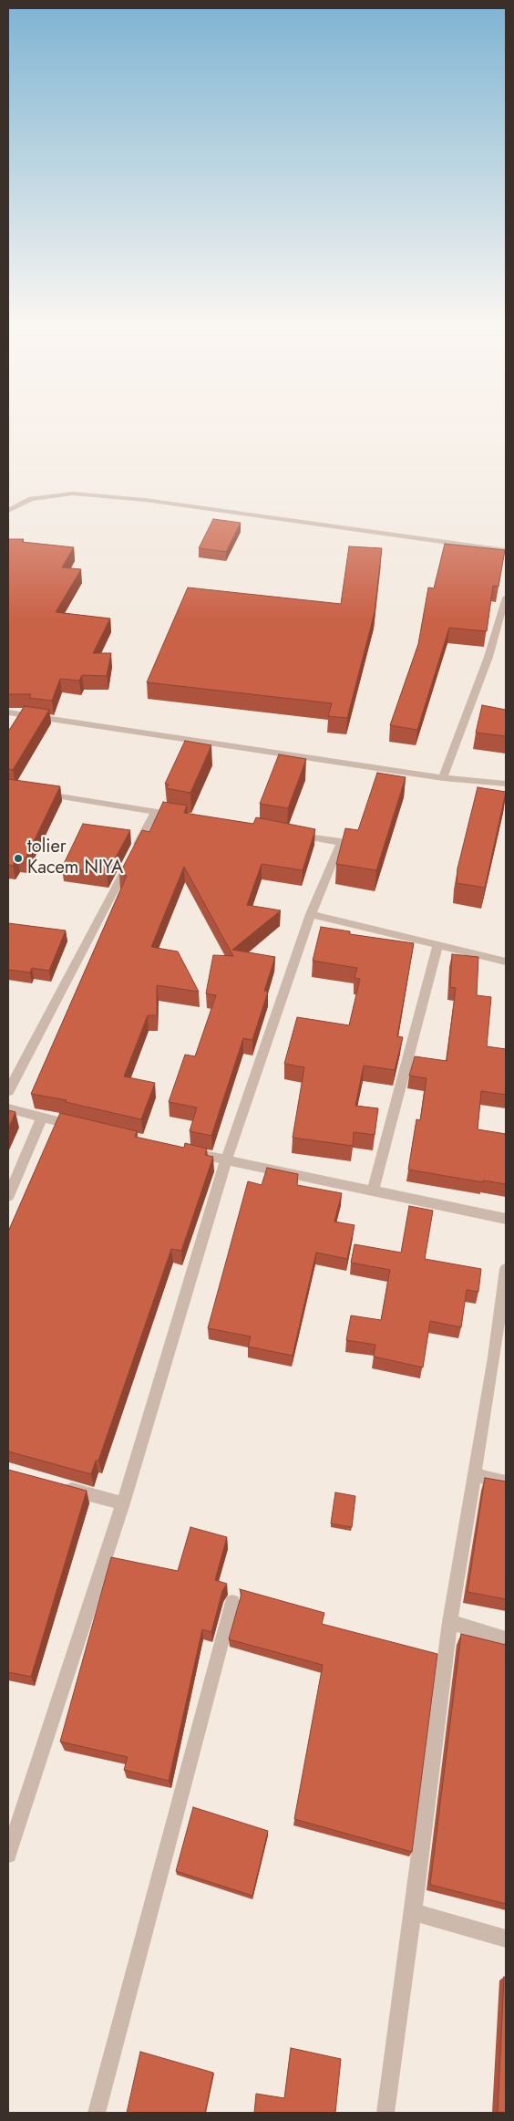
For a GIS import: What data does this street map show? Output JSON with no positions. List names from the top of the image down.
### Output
{
  "places": ["tolier Kacem NIYA"]
}
